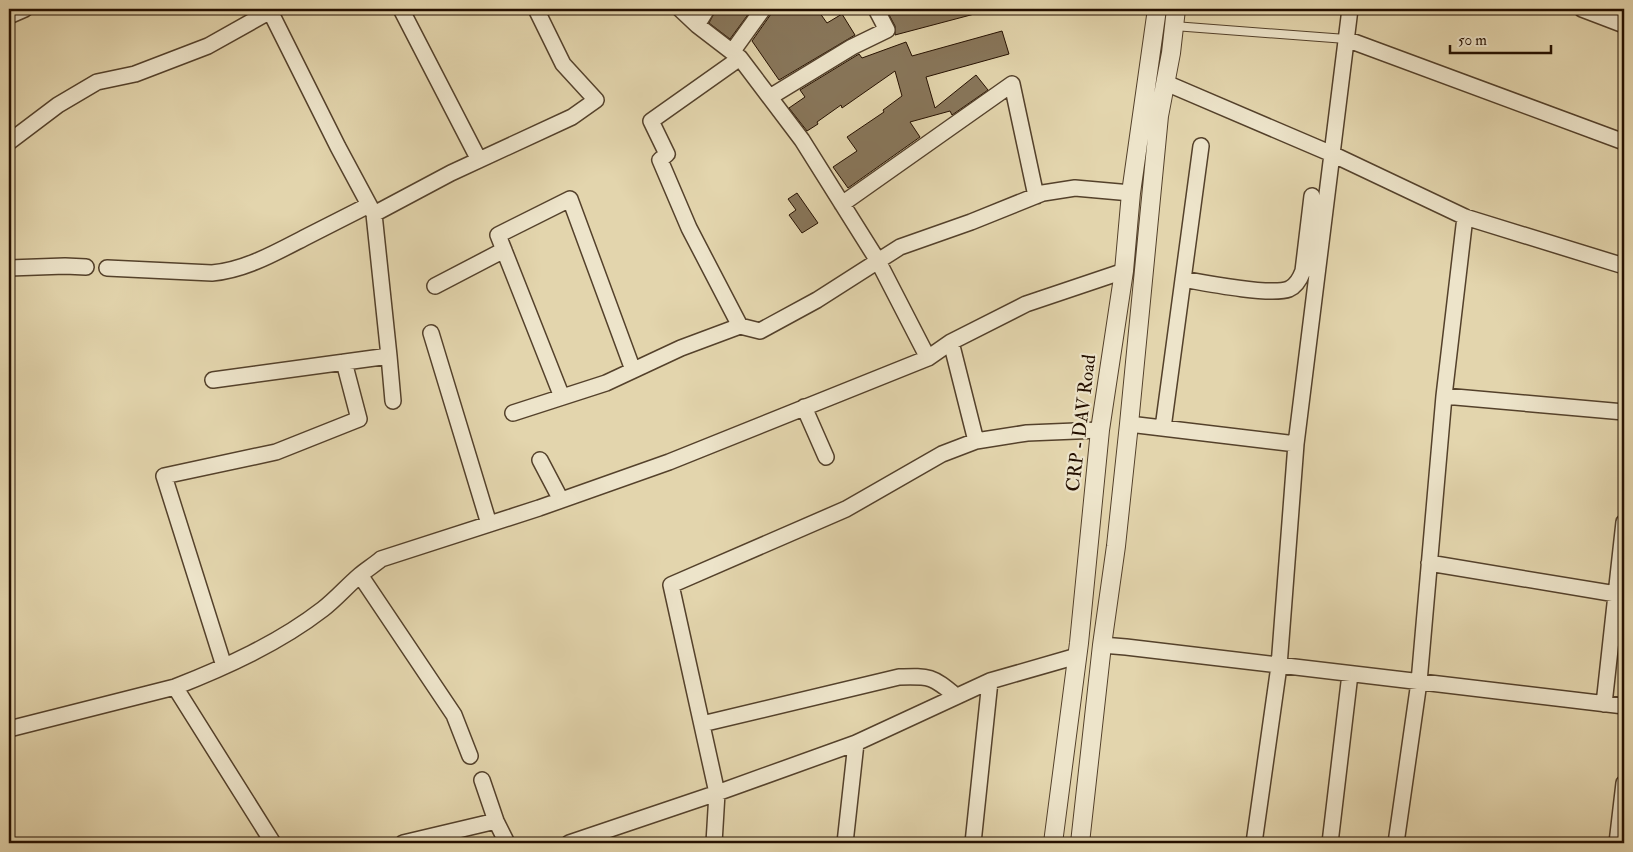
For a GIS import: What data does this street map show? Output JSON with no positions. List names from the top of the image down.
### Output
{
  "streets": {
    "street": ["CRP - DAV Road"]
  },
  "scale_bar": "50 m"
}
